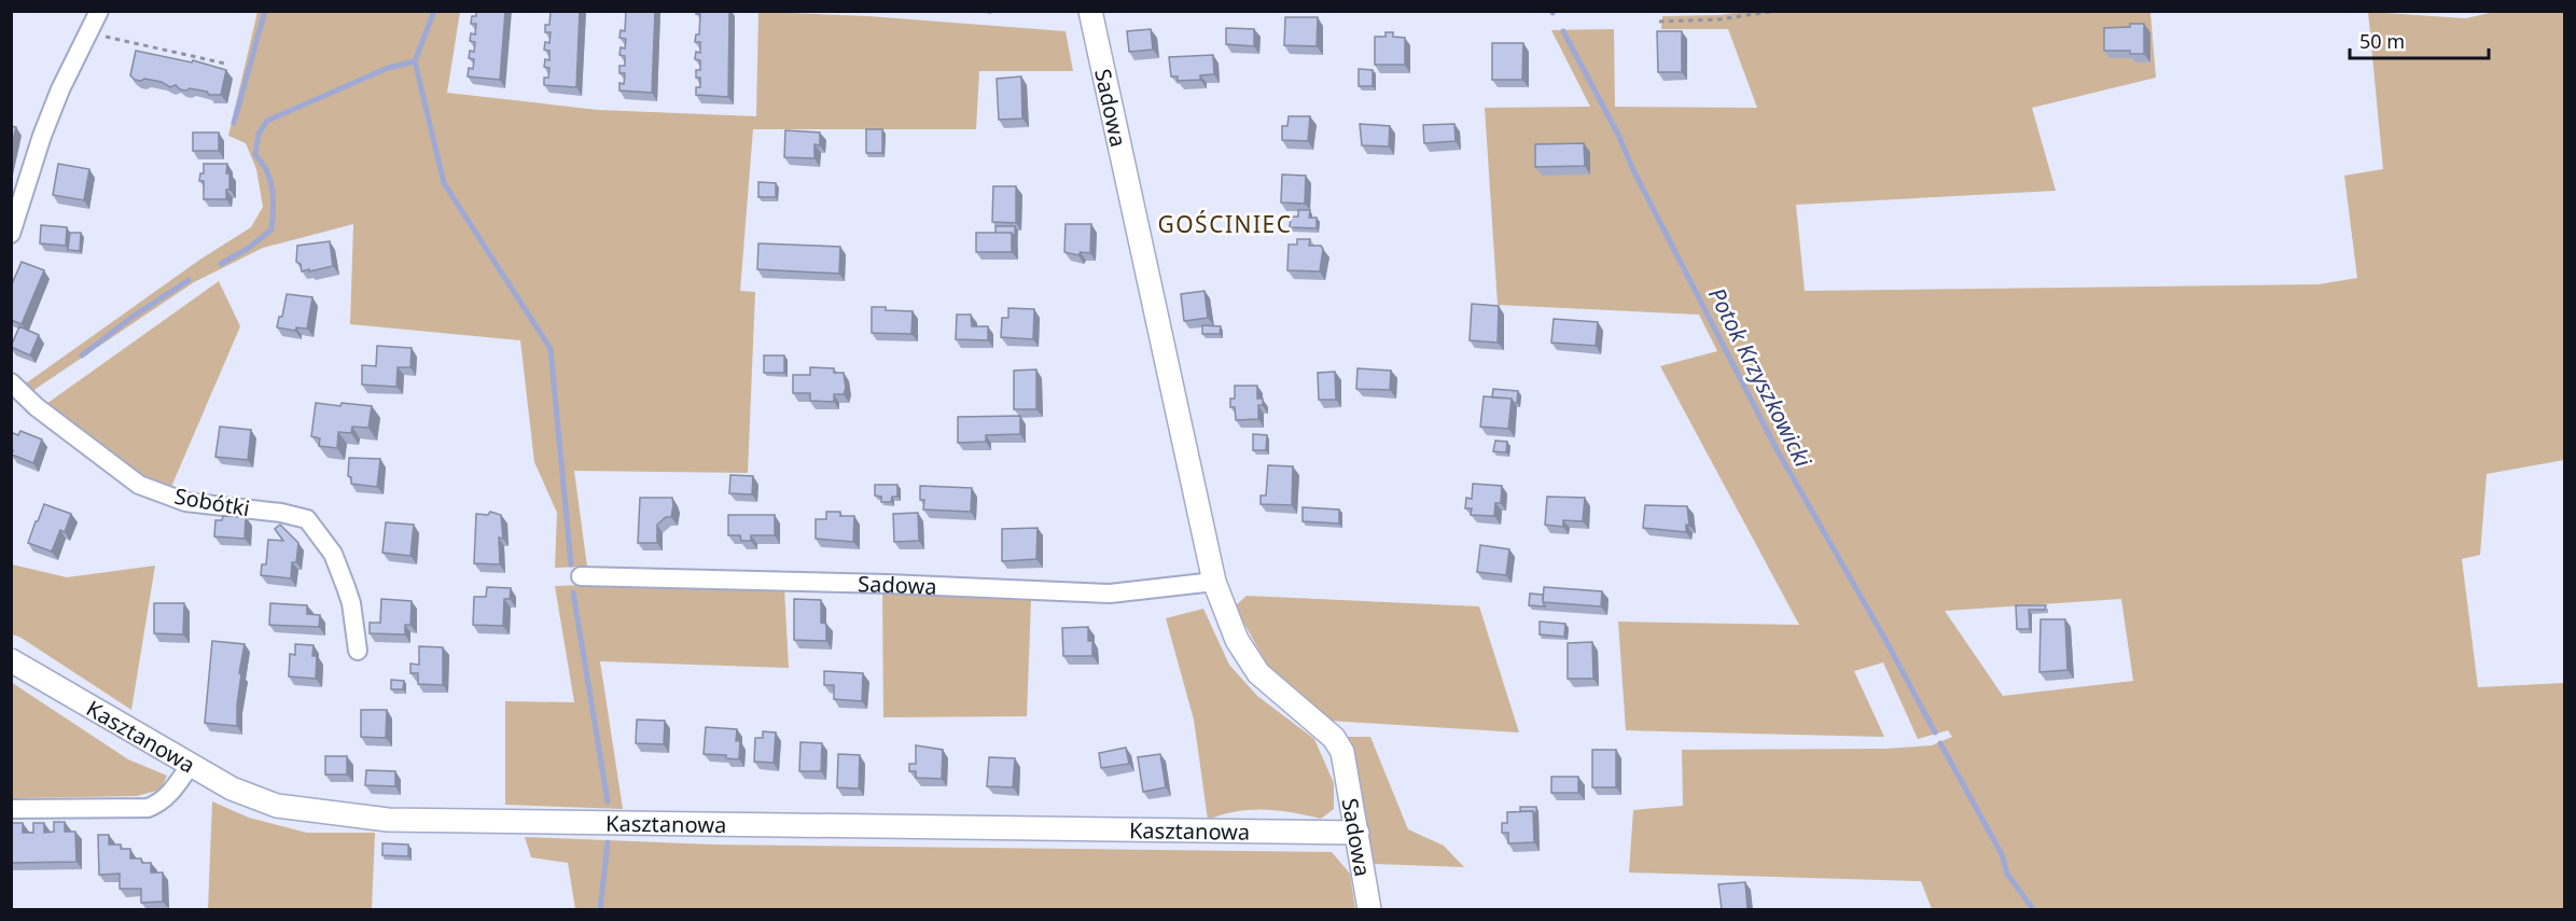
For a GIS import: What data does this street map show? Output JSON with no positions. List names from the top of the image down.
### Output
{
  "streets": {
    "street": ["Sadowa", "Sobótki", "Kasztanowa"]
  },
  "crossings": [
    ["Sadowa", "Kasztanowa"]
  ],
  "districts": ["GOŚCINIEC"],
  "water": ["Potok Krzyszkowicki"],
  "scale_bar": "50 m"
}
